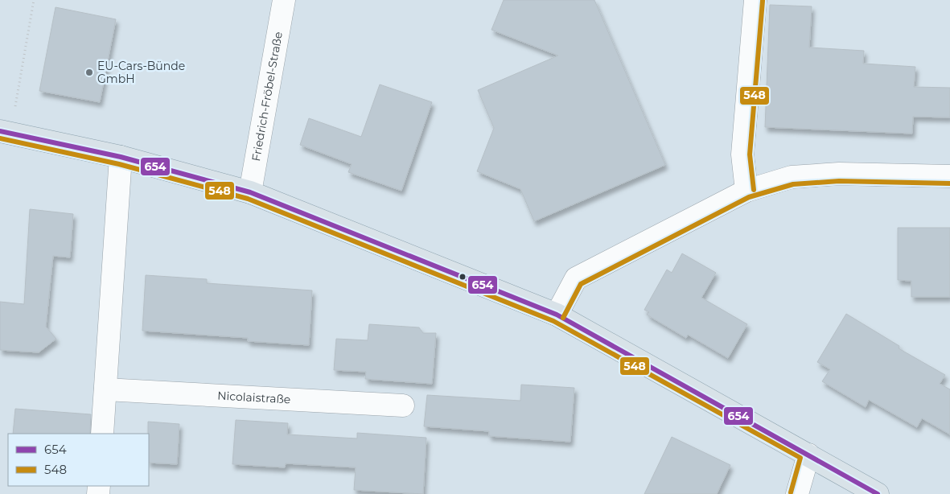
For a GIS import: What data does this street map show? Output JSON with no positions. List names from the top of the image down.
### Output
{
  "streets": {
    "street": ["Friedrich-Fröbel-Straße", "Nicolaistraße"]
  },
  "places": ["EU-Cars-Bünde GmbH"],
  "lines": ["transit line 548", "transit line 654"],
  "legend": ["654", "548"]
}
